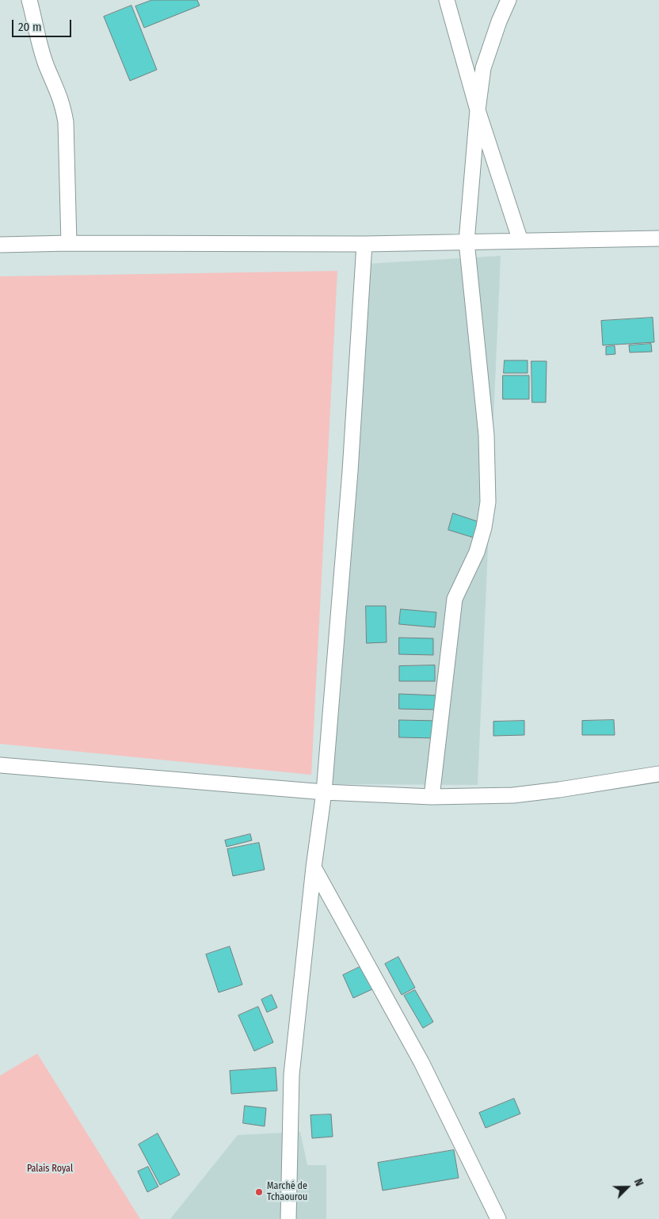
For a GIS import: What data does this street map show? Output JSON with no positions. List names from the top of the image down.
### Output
{
  "parks": ["Palais Royal"],
  "places": ["Marché de Tchaourou"],
  "scale_bar": "20 m",
  "north": "top right"
}
